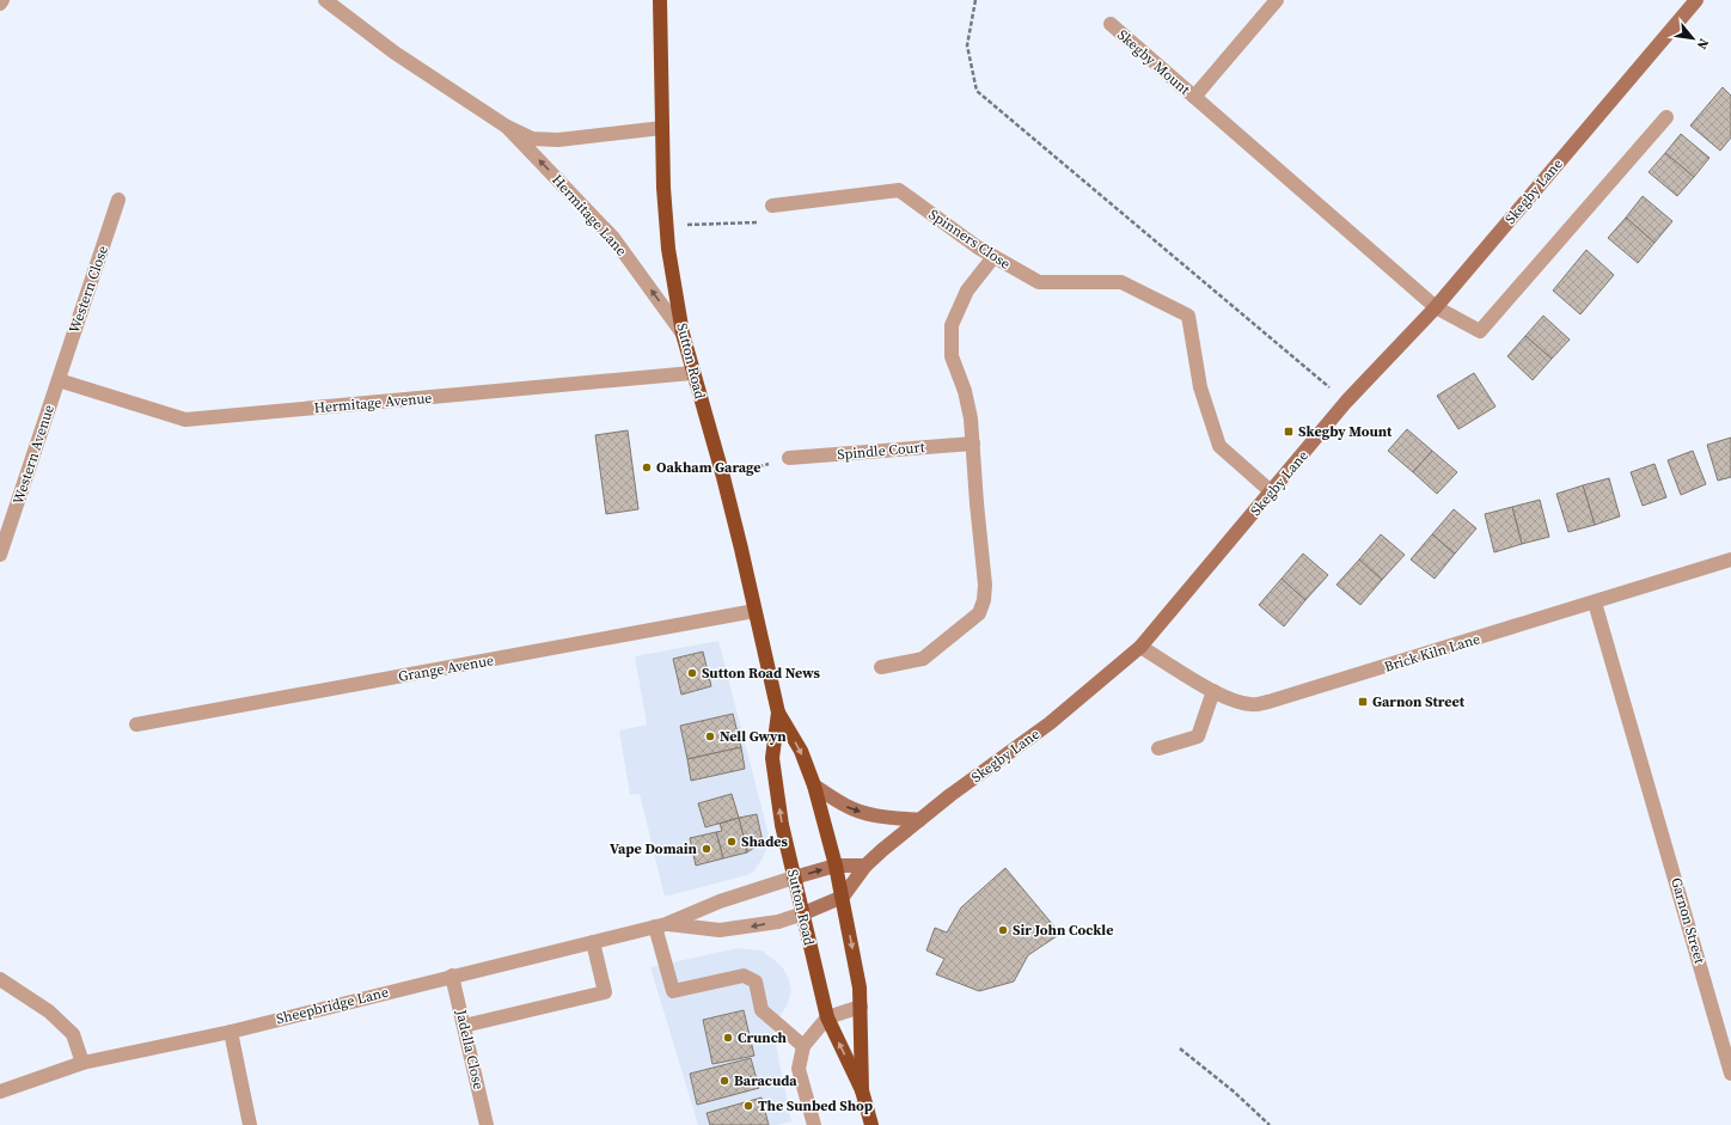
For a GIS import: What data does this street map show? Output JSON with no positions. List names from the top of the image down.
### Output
{
  "streets": {
    "highway": ["Sutton Road"],
    "main road": ["Skegby Lane"],
    "street": [
      "Skegby Mount",
      "Hermitage Lane",
      "Spinners Close",
      "Western Close",
      "Hermitage Avenue",
      "Spindle Court",
      "Western Avenue",
      "Brick Kiln Lane",
      "Grange Avenue",
      "Garnon Street",
      "Sheepbridge Lane",
      "Jadella Close"
    ]
  },
  "crossings": [
    ["Skegby Mount", "Skegby Lane"],
    ["Skegby Lane", "Spinners Close"],
    ["Skegby Lane", "Sutton Road"],
    ["Skegby Lane", "Brick Kiln Lane"],
    ["Hermitage Lane", "Sutton Road"],
    ["Western Close", "Hermitage Avenue"],
    ["Western Close", "Western Avenue"],
    ["Sutton Road", "Hermitage Avenue"],
    ["Sutton Road", "Grange Avenue"],
    ["Sutton Road", "Sheepbridge Lane"],
    ["Hermitage Avenue", "Western Avenue"],
    ["Brick Kiln Lane", "Garnon Street"],
    ["Sheepbridge Lane", "Jadella Close"]
  ],
  "one_way": ["Hermitage Lane"],
  "places": {
    "transit": ["Skegby Mount", "Garnon Street"],
    "other": [
      "Oakham Garage",
      "Sutton Road News",
      "Nell Gwyn",
      "Shades",
      "Vape Domain",
      "Sir John Cockle",
      "Crunch",
      "Baracuda",
      "The Sunbed Shop"
    ]
  },
  "north": "bottom right"
}
